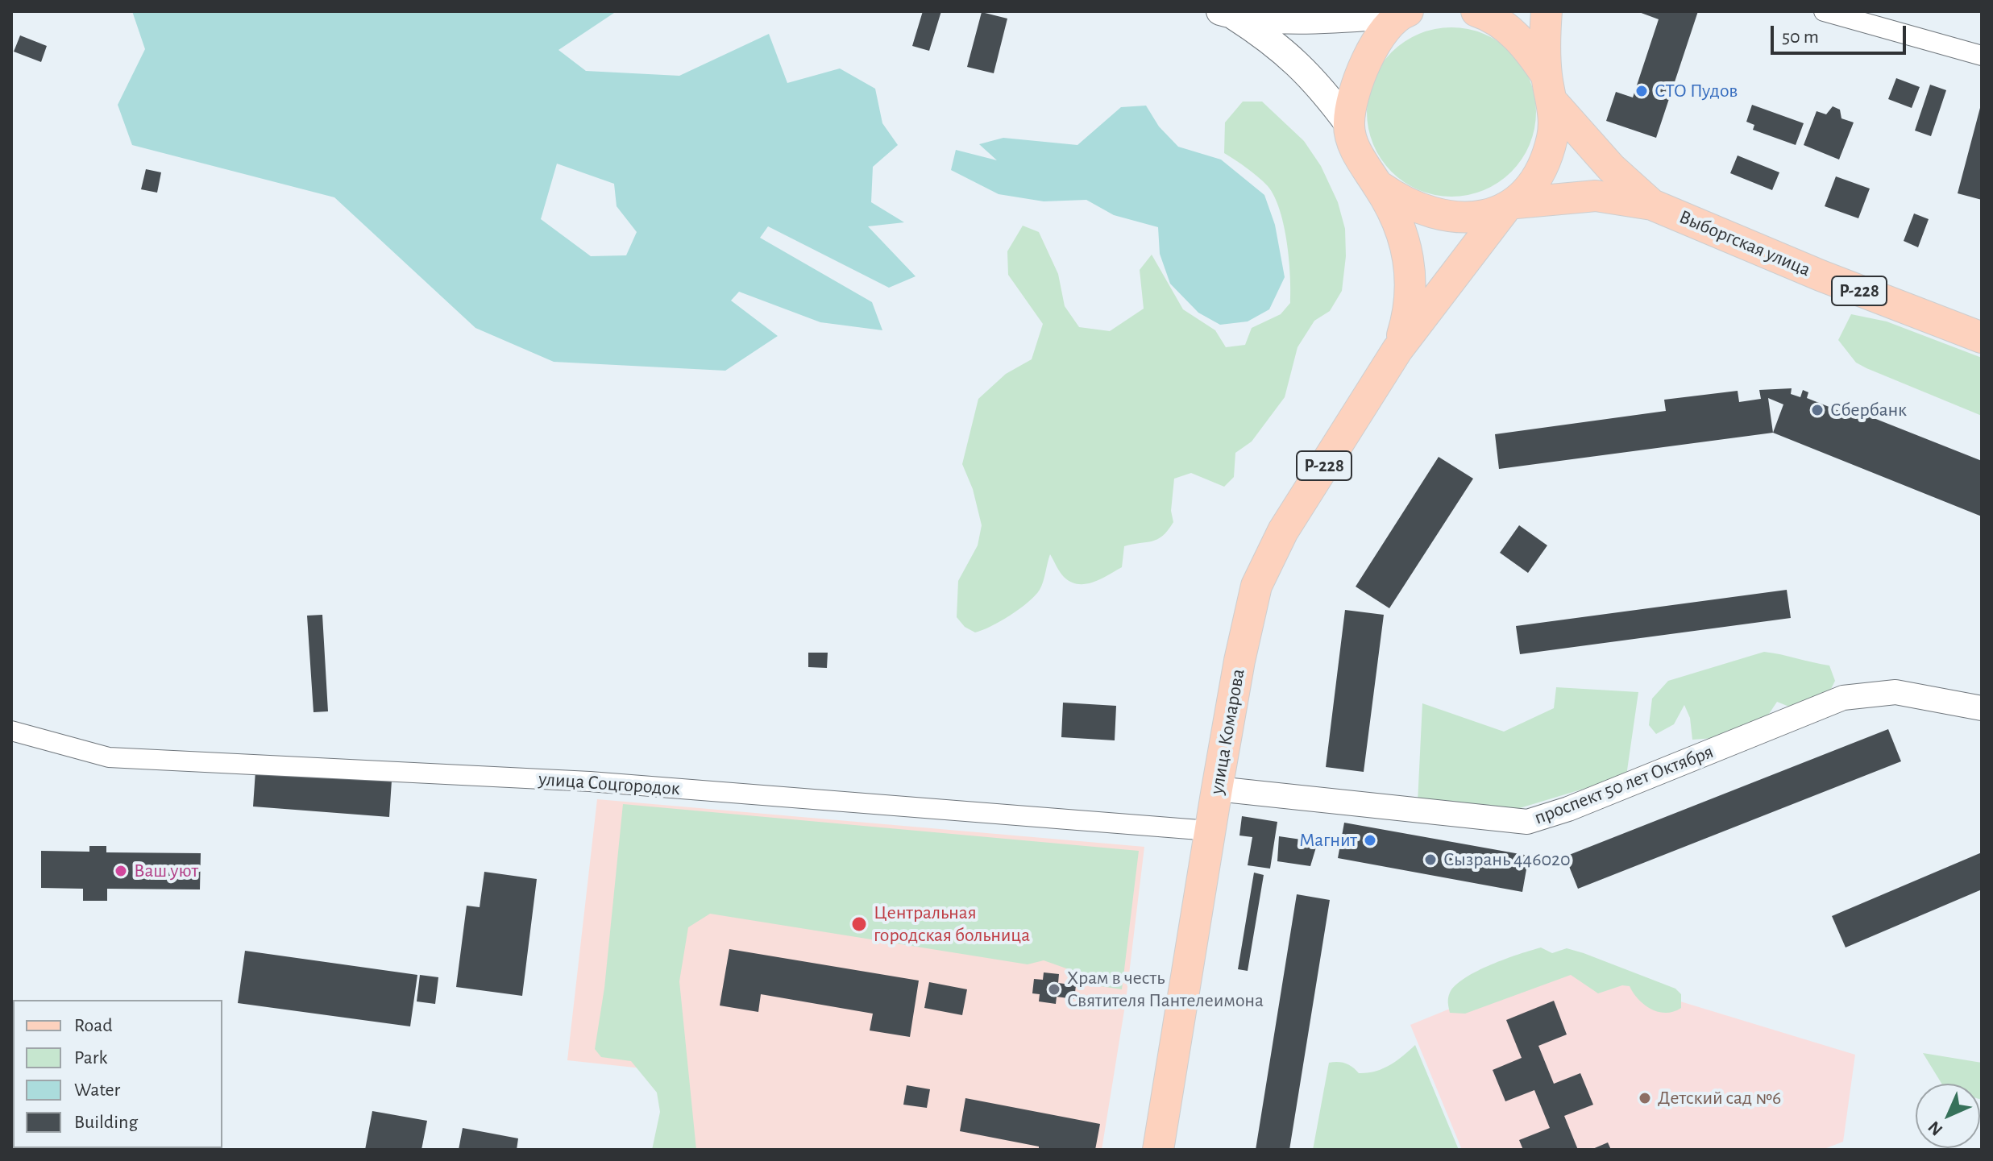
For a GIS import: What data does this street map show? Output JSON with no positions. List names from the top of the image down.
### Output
{
  "streets": {
    "main road": ["Выборгская улица", "Р-228", "улица Комарова"],
    "street": ["улица Соцгородок", "проспект 50 лет Октября"]
  },
  "crossings": [
    ["Выборгская улица", "Р-228"],
    ["Р-228", "улица Комарова"],
    ["улица Комарова", "улица Соцгородок"],
    ["улица Комарова", "проспект 50 лет Октября"]
  ],
  "places": [
    "СТО Пудов",
    "Сбербанк",
    "Магнит",
    "Сызрань 446020",
    "Ваш уют",
    "Центральная городская больница",
    "Храм в честь Святителя Пантелеимона",
    "Детский сад №6"
  ],
  "legend": [
    "Road",
    "Park",
    "Water",
    "Building"
  ],
  "scale_bar": "50 m",
  "north": "bottom left"
}
